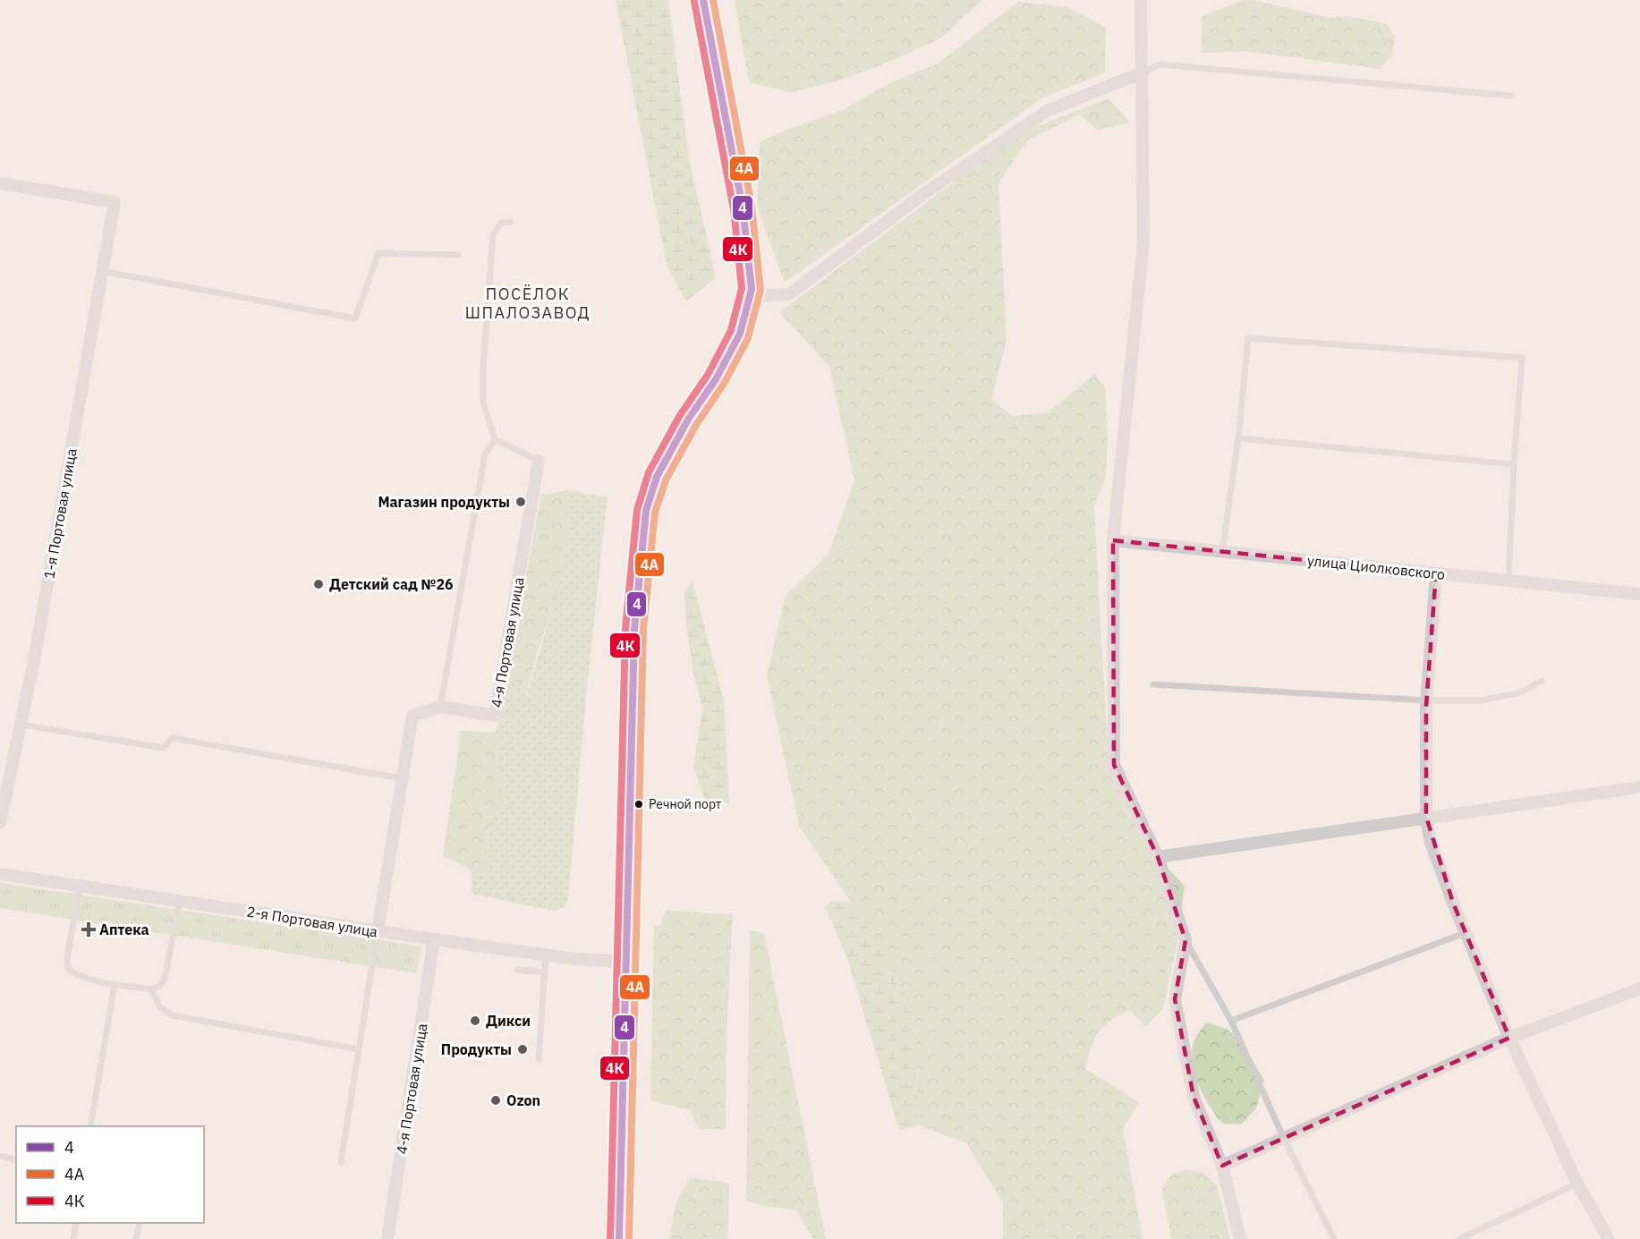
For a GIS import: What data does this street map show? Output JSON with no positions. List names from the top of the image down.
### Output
{
  "streets": {
    "street": [
      "1-я Портовая улица",
      "улица Циолковского",
      "4-я Портовая улица",
      "2-я Портовая улица"
    ]
  },
  "crossings": [
    ["4-я Портовая улица", "2-я Портовая улица"]
  ],
  "districts": ["ПОСЁЛОК ШПАЛОЗАВОД"],
  "places": {
    "other": [
      "Магазин продукты",
      "Детский сад №26",
      "Речной порт",
      "Дикси",
      "Продукты",
      "Ozon"
    ],
    "health": ["Аптека"]
  },
  "lines": ["transit line 4", "transit line 4А", "transit line 4К"],
  "legend": ["4", "4А", "4К"]
}
